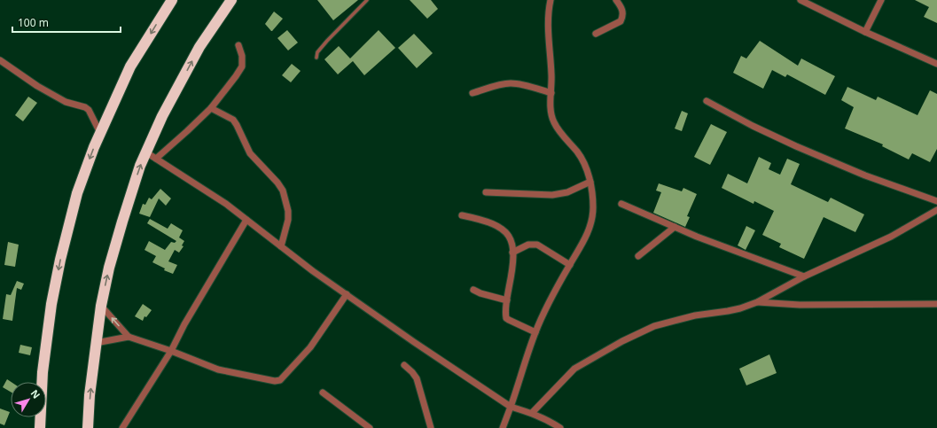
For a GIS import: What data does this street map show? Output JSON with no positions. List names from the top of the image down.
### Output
{
  "scale_bar": "100 m",
  "north": "top right"
}
